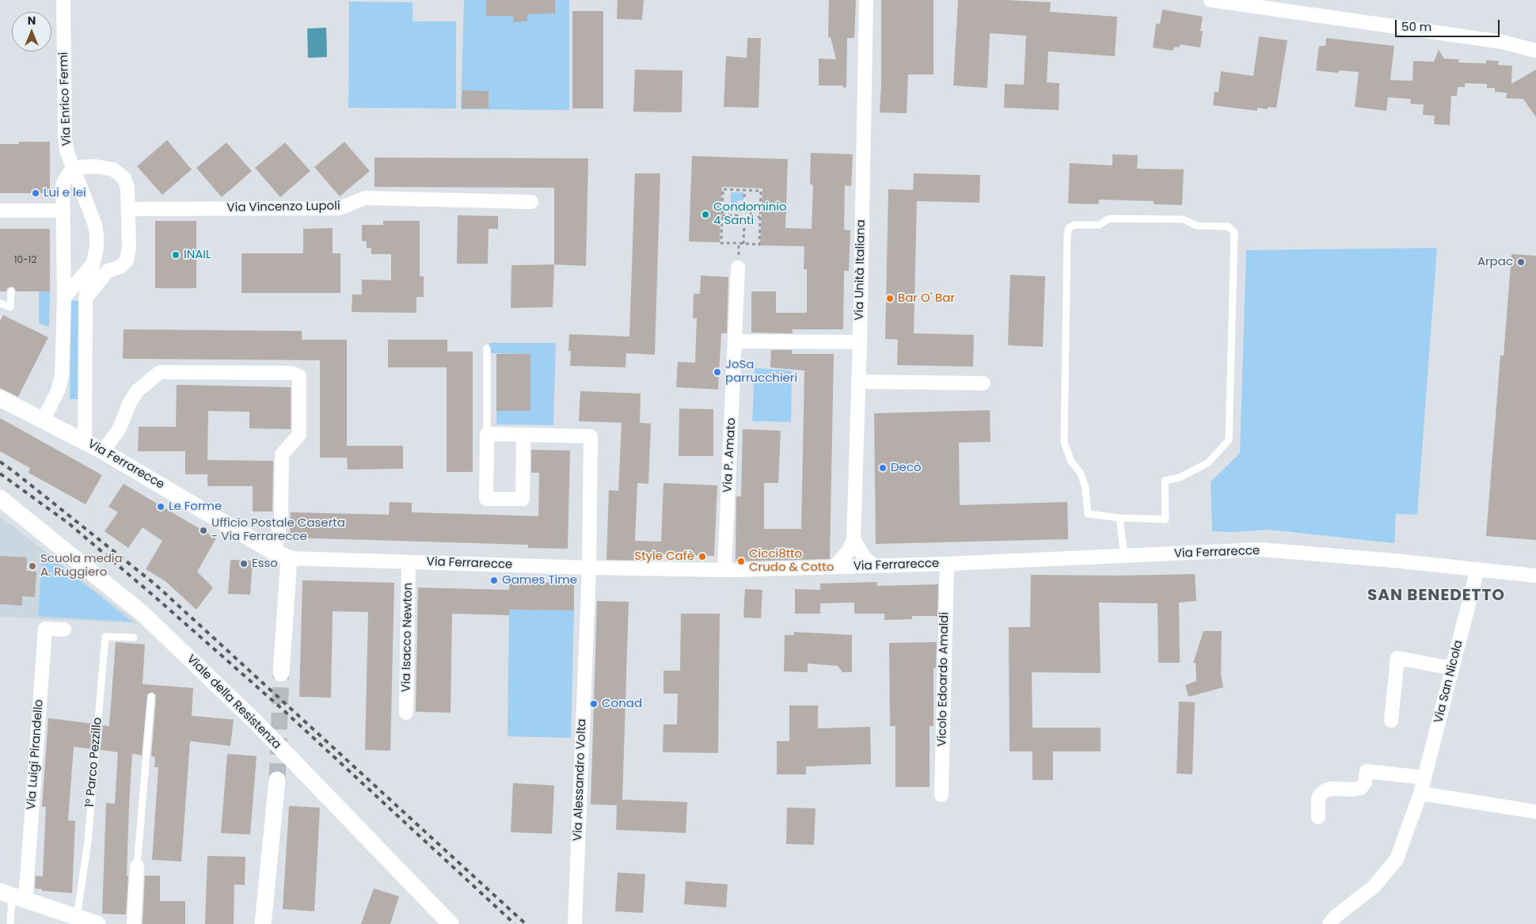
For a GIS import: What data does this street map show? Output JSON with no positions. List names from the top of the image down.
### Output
{
  "streets": {
    "street": [
      "Via Enrico Fermi",
      "Via Vincenzo Lupoli",
      "Via Unità Italiana",
      "Via P. Amato",
      "Via Ferrarecce",
      "Via Isacco Newton",
      "Vicolo Edoardo Amaldi",
      "Via San Nicola",
      "Viale della Resistenza",
      "Via Luigi Pirandello",
      "Via Alessandro Volta"
    ],
    "lane": ["1° Parco Pezzillo"]
  },
  "crossings": [
    ["Via Enrico Fermi", "Via Ferrarecce"],
    ["Via Unità Italiana", "Via Ferrarecce"],
    ["Via P. Amato", "Via Ferrarecce"],
    ["Via Ferrarecce", "Via Isacco Newton"],
    ["Via Ferrarecce", "Vicolo Edoardo Amaldi"],
    ["Via Ferrarecce", "Via San Nicola"],
    ["Via Ferrarecce", "Via Alessandro Volta"]
  ],
  "districts": ["SAN BENEDETTO"],
  "places": [
    "Lui e lei",
    "Condominio 4 Santi",
    "INAIL",
    "Arpac",
    "Bar O' Bar",
    "JoSa parrucchieri",
    "Decò",
    "Le Forme",
    "Ufficio Postale Caserta - Via Ferrarecce",
    "Style Cafè",
    "Cicci8tto Crudo & Cotto",
    "Esso",
    "Scuola media A. Ruggiero",
    "Games Time",
    "Conad"
  ],
  "house_numbers": ["10-12"],
  "scale_bar": "50 m",
  "north": "top"
}
